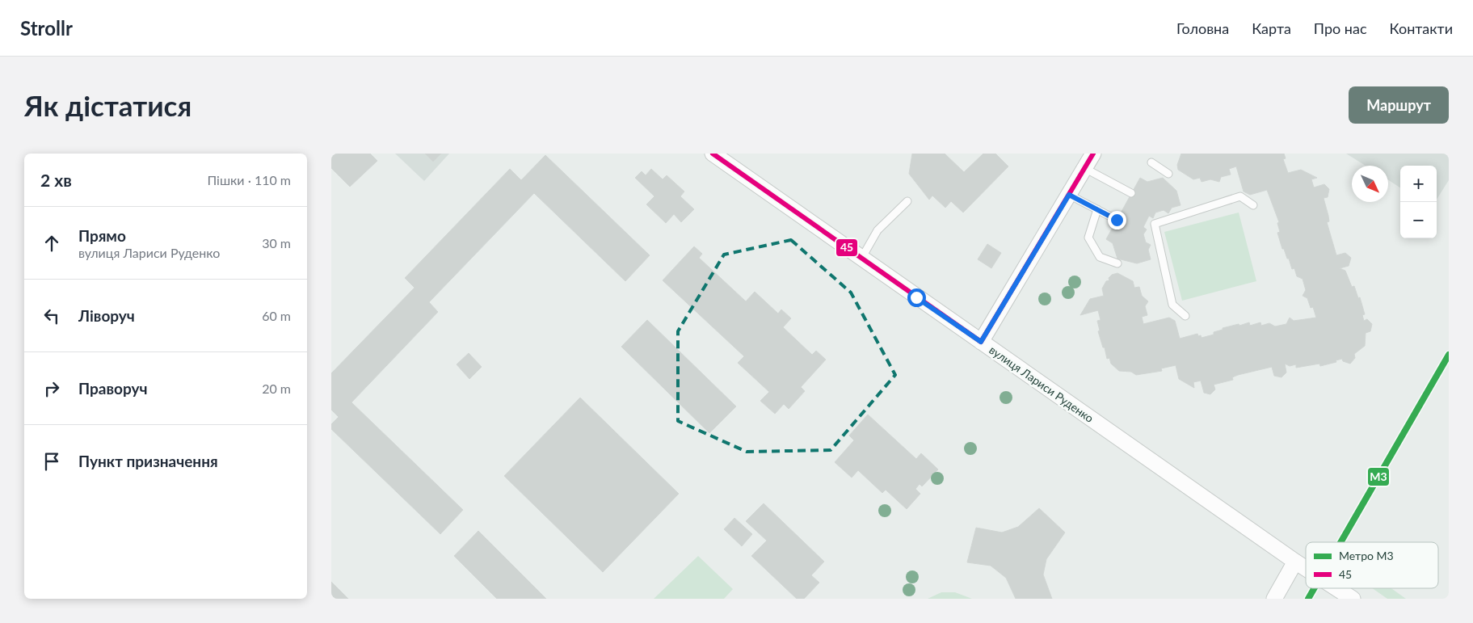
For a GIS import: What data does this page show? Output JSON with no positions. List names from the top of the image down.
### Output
{
  "streets": {
    "street": ["вулиця Лариси Руденко"]
  },
  "lines": ["transit line 45", "metro line M3"],
  "legend": ["Метро M3", "45"],
  "north": "bottom right",
  "page": {
    "header": "Strollr",
    "nav": [
      "Головна",
      "Карта",
      "Про нас",
      "Контакти"
    ],
    "buttons": "Маршрут",
    "title": "Як дістатися",
    "heading": ["2 хв", "Пішки · 110 m"],
    "map_buttons": ["+", "−"],
    "list": [
      ["Прямо", "вулиця Лариси Руденко", "30 m"],
      ["Ліворуч", "60 m"],
      ["Праворуч", "20 m"],
      "Пункт призначення"
    ]
  }
}
